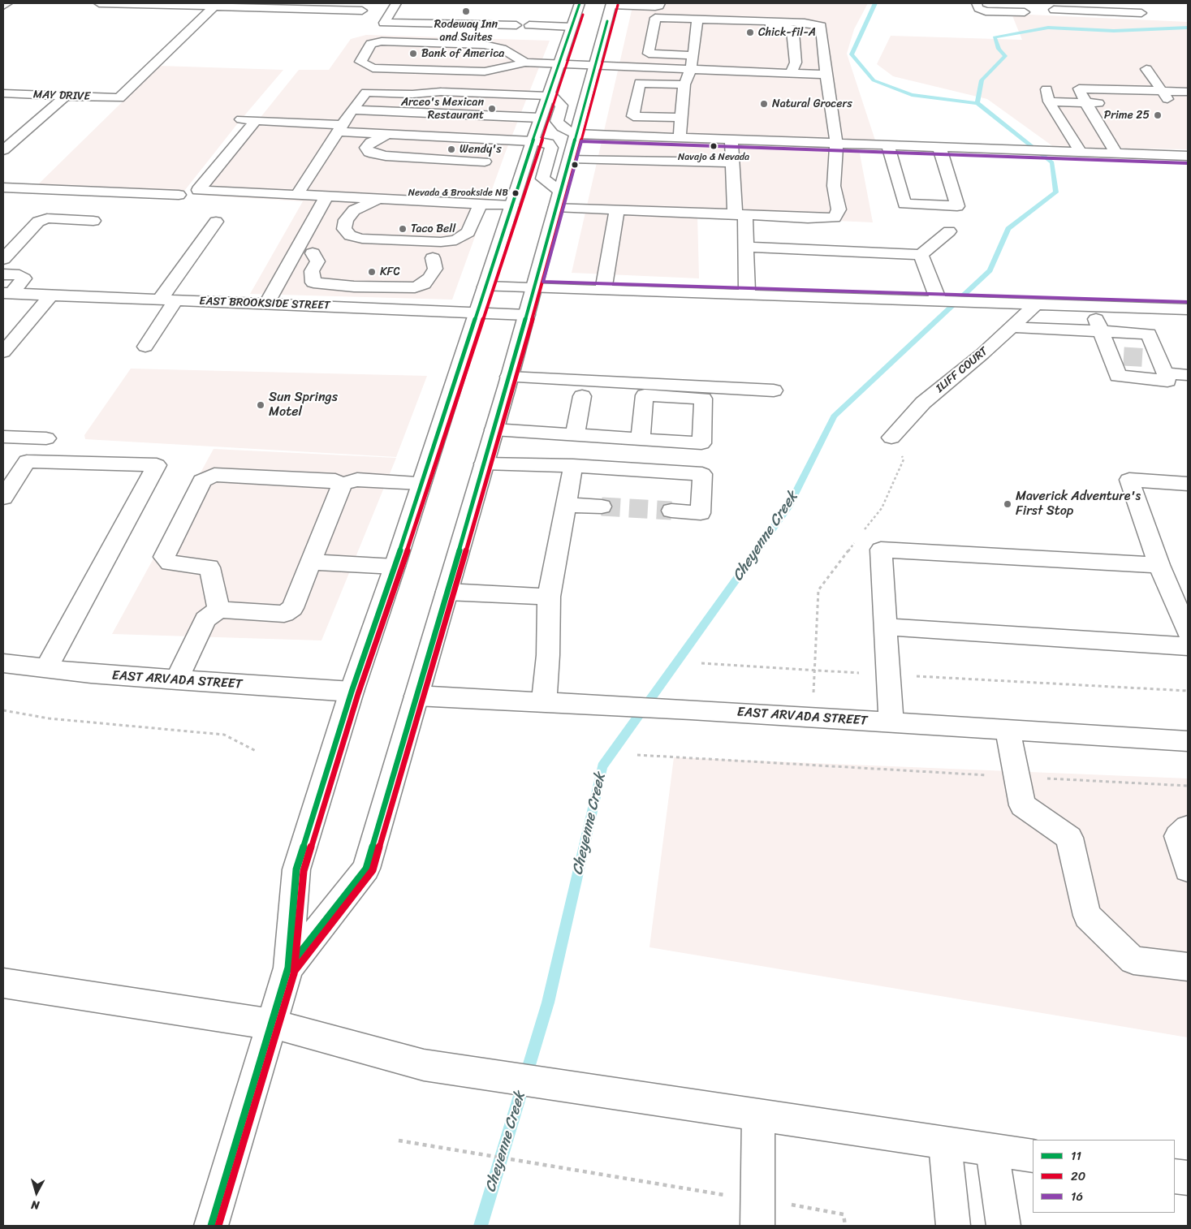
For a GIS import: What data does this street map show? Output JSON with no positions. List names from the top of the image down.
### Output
{
  "streets": {
    "main road": [
      "MAY DRIVE",
      "EAST BROOKSIDE STREET",
      "ILIFF COURT",
      "EAST ARVADA STREET"
    ]
  },
  "water": ["Cheyenne Creek"],
  "places": [
    "Rodeway Inn and Suites",
    "Chick-fil-A",
    "Bank of America",
    "Natural Grocers",
    "Arceo's Mexican Restaurant",
    "Prime 25",
    "Navajo & Nevada",
    "Wendy's",
    "Nevada & Brookside NB",
    "Taco Bell",
    "KFC",
    "Sun Springs Motel",
    "Maverick Adventure's First Stop"
  ],
  "lines": ["transit line 11", "transit line 20", "transit line 16"],
  "legend": ["11", "20", "16"],
  "north": "bottom"
}
